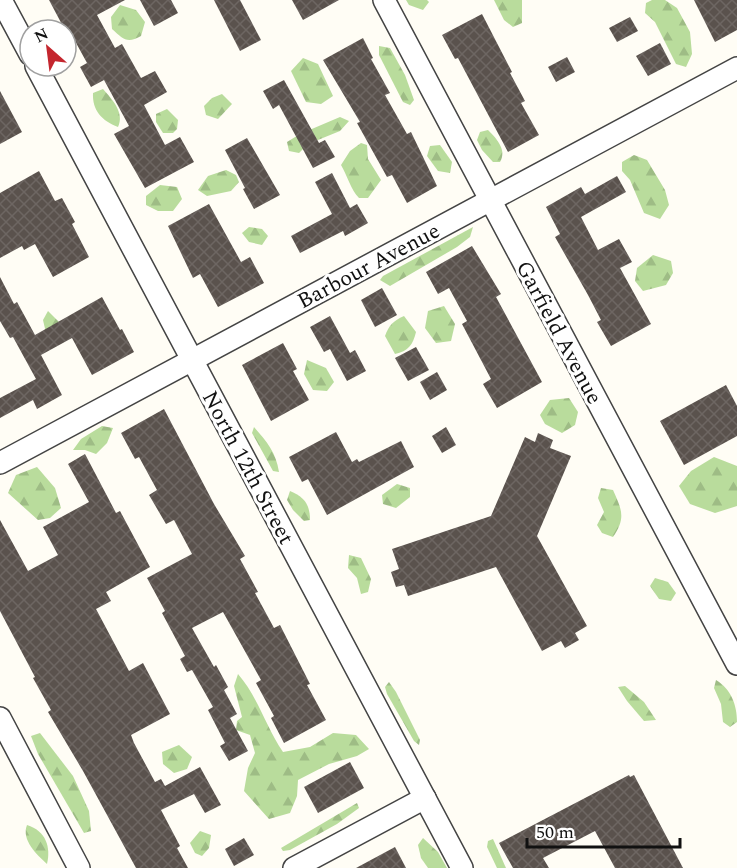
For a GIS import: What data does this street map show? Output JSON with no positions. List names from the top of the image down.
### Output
{
  "streets": {
    "street": ["Barbour Avenue", "Garfield Avenue", "North 12th Street"]
  },
  "crossings": [
    ["Barbour Avenue", "Garfield Avenue"],
    ["Barbour Avenue", "North 12th Street"]
  ],
  "scale_bar": "50 m",
  "north": "top left"
}
